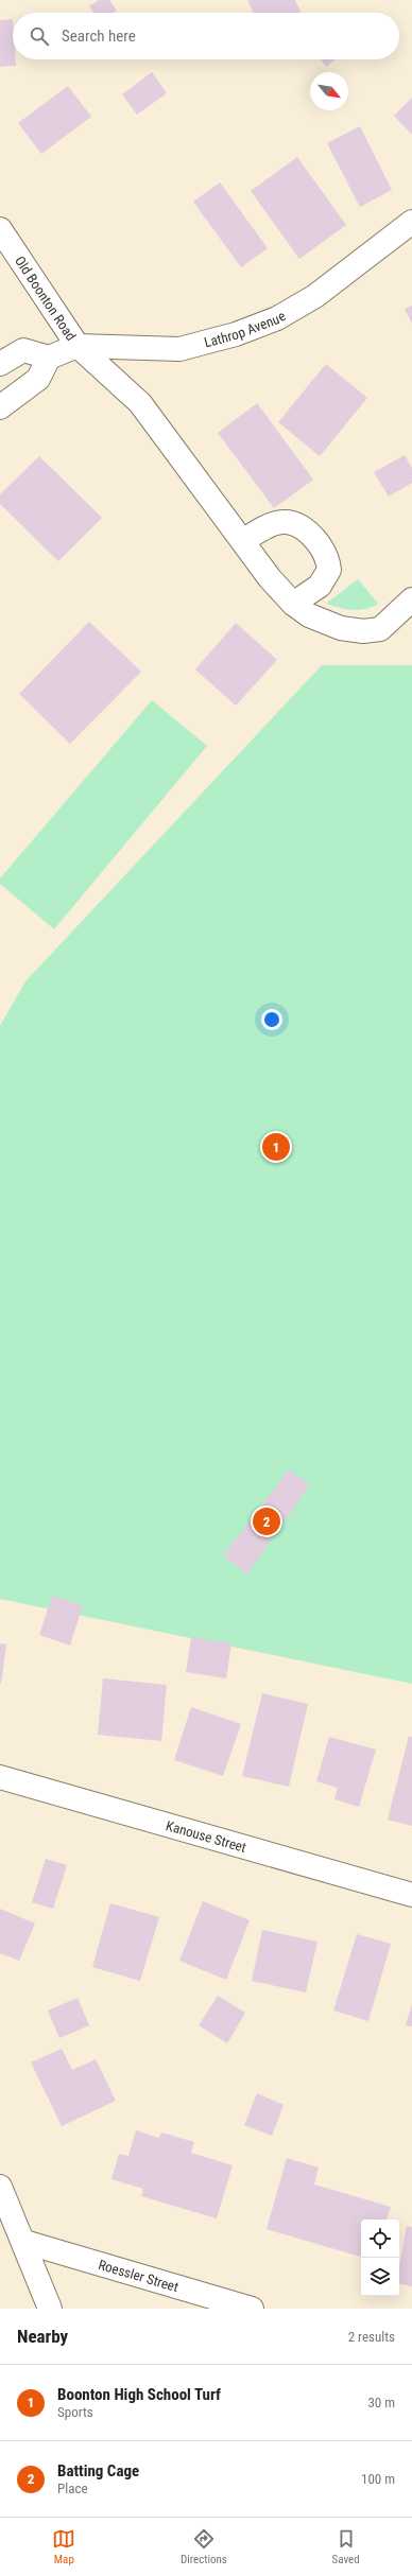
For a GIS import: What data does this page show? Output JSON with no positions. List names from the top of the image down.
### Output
{
  "streets": {
    "street": [
      "Old Boonton Road",
      "Lathrop Avenue",
      "Kanouse Street",
      "Roessler Street"
    ]
  },
  "crossings": [
    ["Old Boonton Road", "Lathrop Avenue"]
  ],
  "north": "bottom right",
  "page": {
    "search": "Search here",
    "pins": ["1", "2"],
    "heading": ["Nearby", "2 results"],
    "list": [
      {
        "mark": "1",
        "name": "Boonton High School Turf",
        "note": "Sports",
        "value": "30 m"
      },
      {
        "mark": "2",
        "name": "Batting Cage",
        "note": "Place",
        "value": "100 m"
      }
    ],
    "nav": ["Map", "Directions", "Saved"]
  }
}
